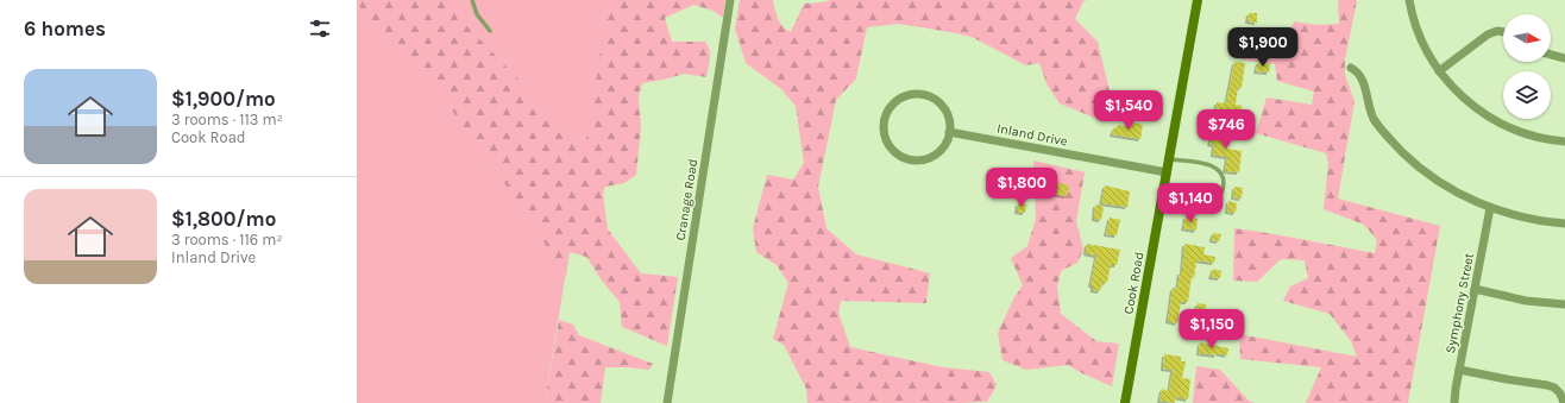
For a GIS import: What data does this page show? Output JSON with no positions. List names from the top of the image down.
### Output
{
  "streets": {
    "street": [
      "Inland Drive",
      "Cranage Road",
      "Cook Road",
      "Symphony Street"
    ]
  },
  "crossings": [
    ["Inland Drive", "Cook Road"]
  ],
  "north": "right",
  "page": {
    "heading": "6 homes",
    "price": [
      "$1,900",
      "$1,540",
      "$746",
      "$1,800",
      "$1,140",
      "$1,150"
    ],
    "list": [
      {
        "name": "$1,900/mo",
        "note": "3 rooms · 113 m² · Cook Road"
      },
      {
        "name": "$1,800/mo",
        "note": "3 rooms · 116 m² · Inland Drive"
      }
    ]
  }
}
